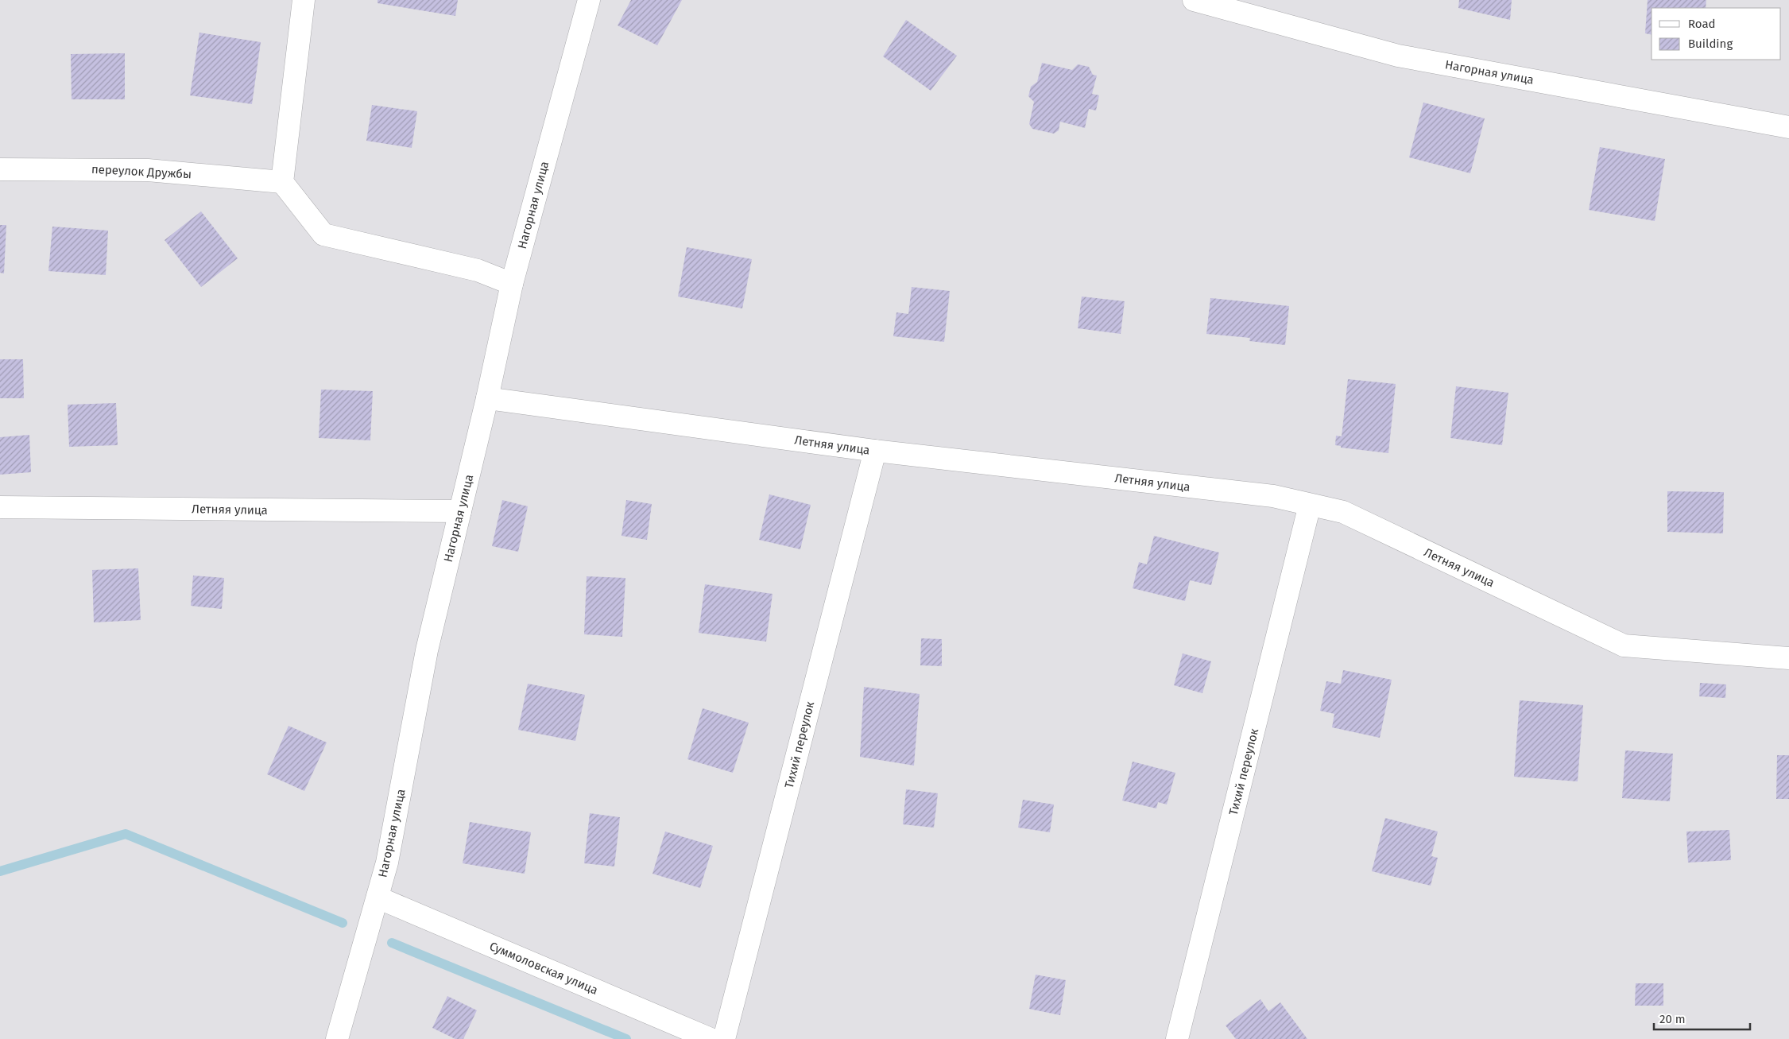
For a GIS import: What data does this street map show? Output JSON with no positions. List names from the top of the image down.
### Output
{
  "streets": {
    "street": [
      "Нагорная улица",
      "переулок Дружбы",
      "Летняя улица",
      "Тихий переулок",
      "Суммоловская улица"
    ]
  },
  "crossings": [
    ["Нагорная улица", "Летняя улица"],
    ["Нагорная улица", "Суммоловская улица"],
    ["Летняя улица", "Тихий переулок"]
  ],
  "legend": ["Road", "Building"],
  "scale_bar": "20 m"
}
